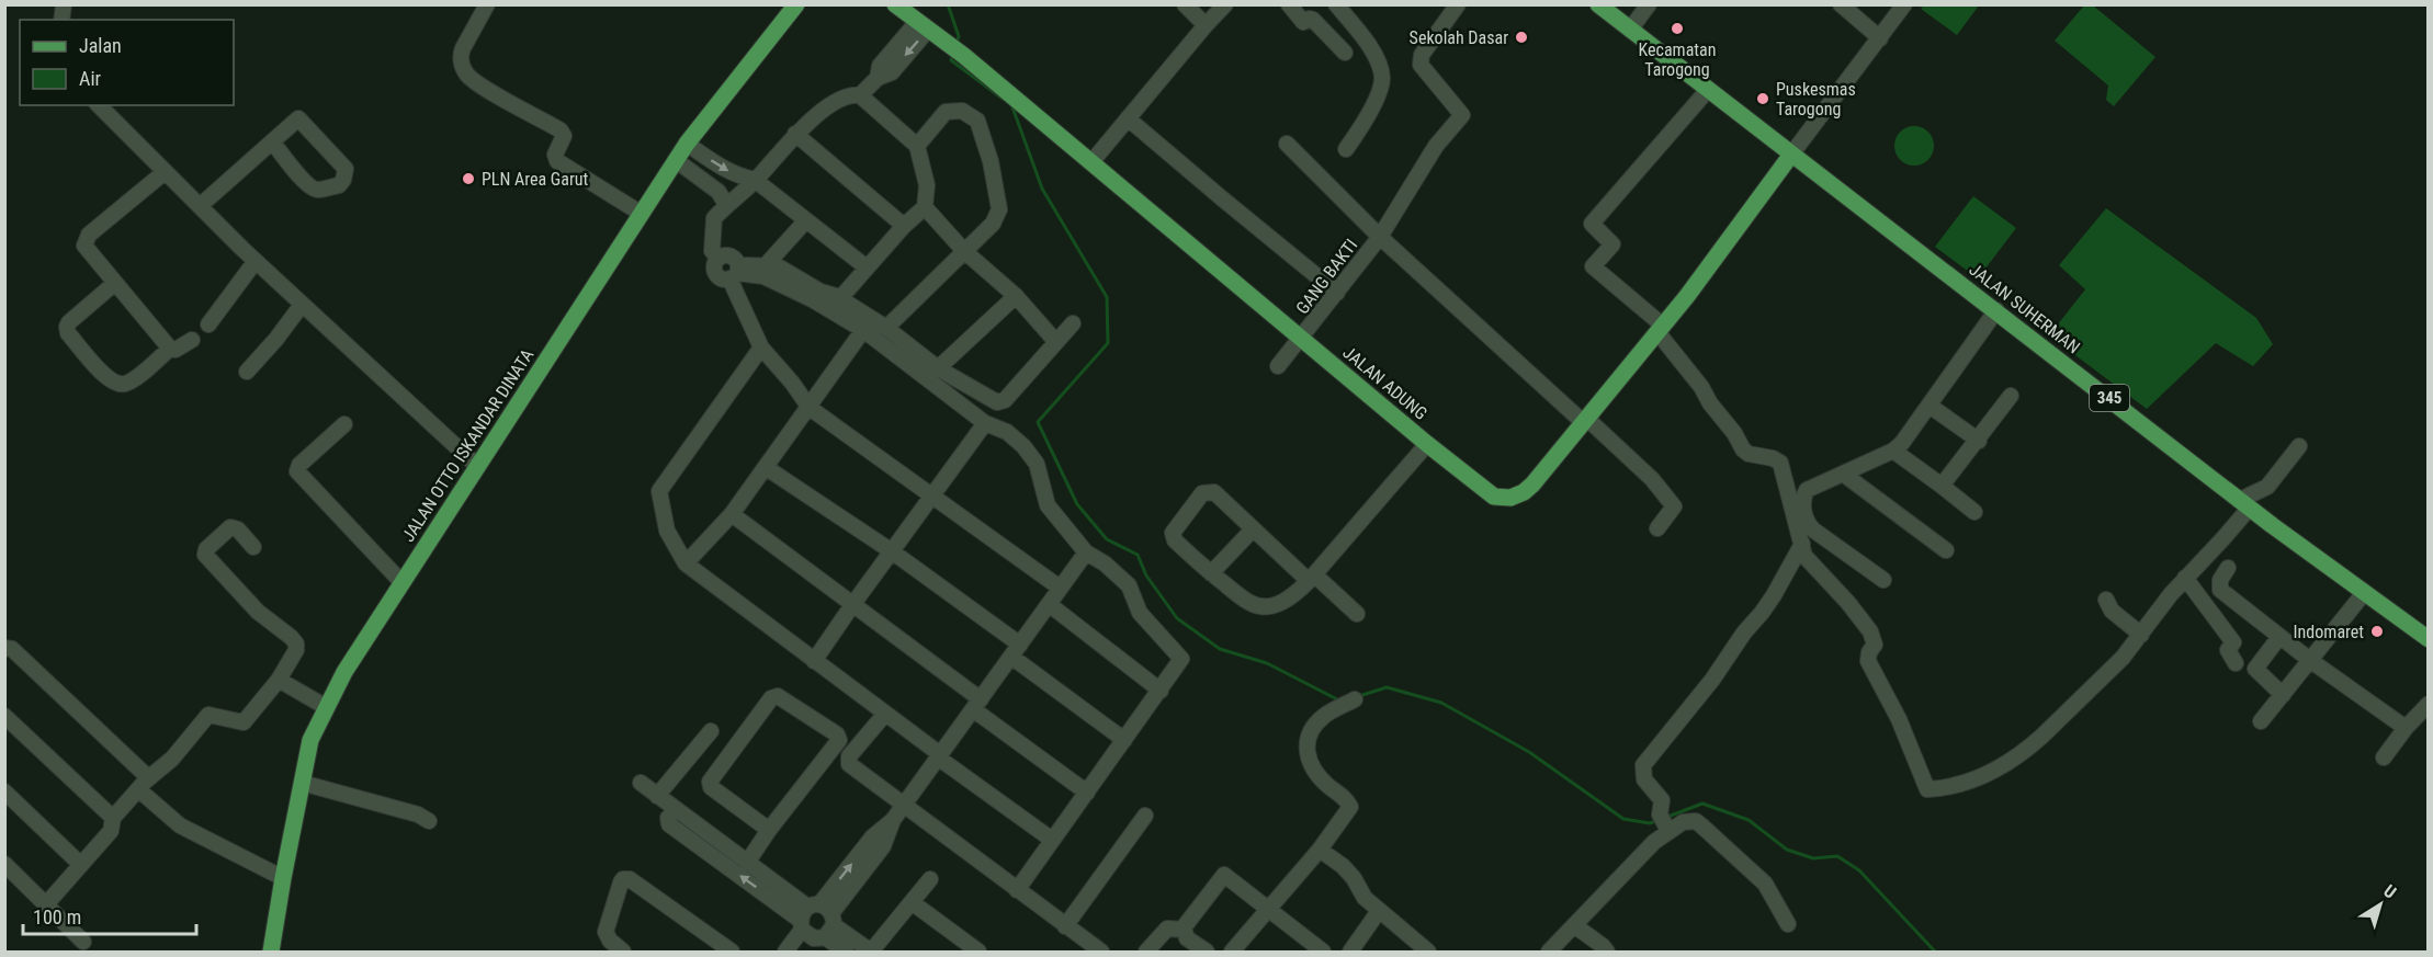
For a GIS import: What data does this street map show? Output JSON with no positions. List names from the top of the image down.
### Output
{
  "streets": {
    "main road": [
      "JALAN SUHERMAN",
      "JALAN ADUNG",
      "345",
      "JALAN OTTO ISKANDAR DINATA"
    ],
    "street": ["GANG BAKTI"]
  },
  "crossings": [
    ["GANG BAKTI", "JALAN ADUNG"],
    ["JALAN SUHERMAN", "JALAN ADUNG"]
  ],
  "places": [
    "Kecamatan Tarogong",
    "Sekolah Dasar",
    "Puskesmas Tarogong",
    "PLN Area Garut",
    "Indomaret"
  ],
  "legend": ["Jalan", "Air"],
  "scale_bar": "100 m",
  "north": "top right"
}
